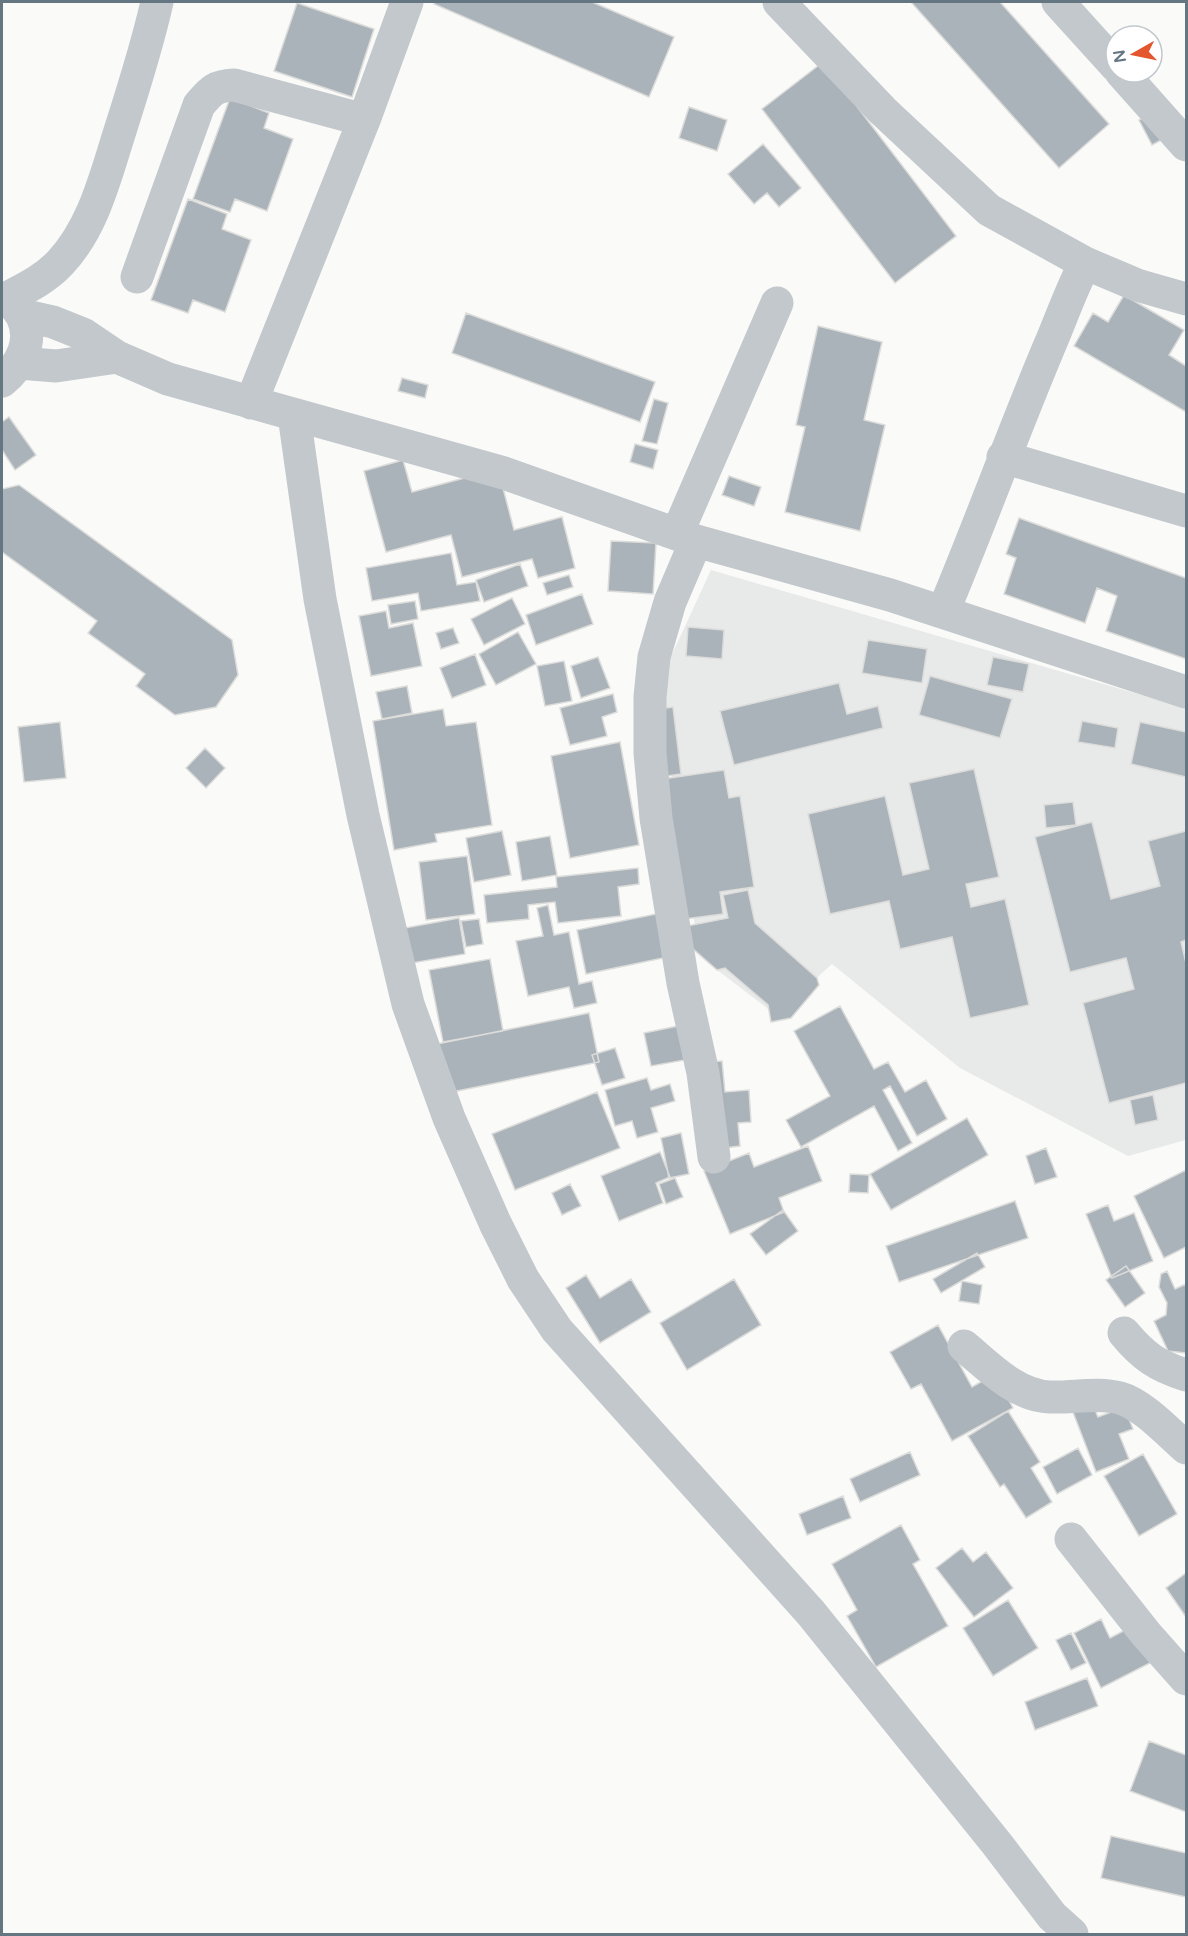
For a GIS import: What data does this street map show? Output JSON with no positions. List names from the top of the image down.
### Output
{
  "north": "left"
}
